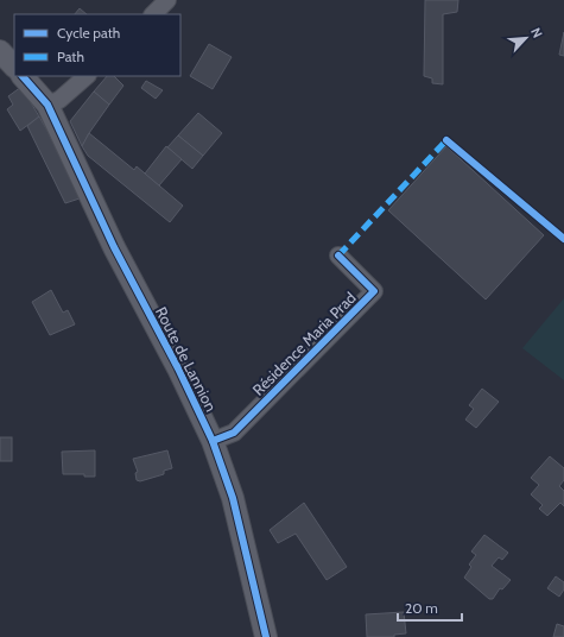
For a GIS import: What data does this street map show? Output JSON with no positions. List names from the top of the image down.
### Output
{
  "streets": {
    "street": ["Résidence Maria Prad", "Route de Lannion"]
  },
  "crossings": [
    ["Résidence Maria Prad", "Route de Lannion"]
  ],
  "legend": ["Cycle path", "Path"],
  "scale_bar": "20 m",
  "north": "top right"
}
